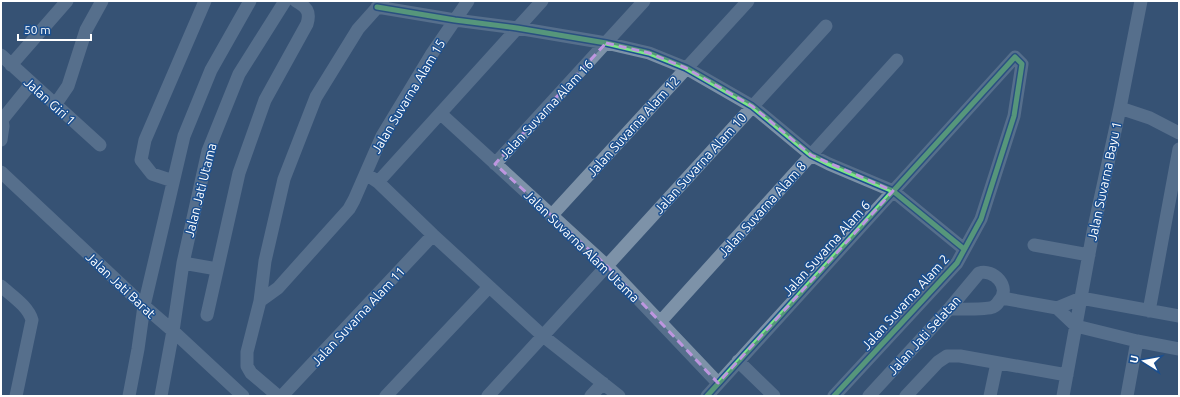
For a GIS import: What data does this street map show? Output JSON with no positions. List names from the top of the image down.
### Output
{
  "streets": {
    "street": [
      "Jalan Suvarna Alam 15",
      "Jalan Giri 1",
      "Jalan Suvarna Alam 16",
      "Jalan Suvarna Alam 12",
      "Jalan Suvarna Alam 10",
      "Jalan Suvarna Bayu 1",
      "Jalan Jati Utama",
      "Jalan Suvarna Alam 8",
      "Jalan Suvarna Alam Utama",
      "Jalan Suvarna Alam 6",
      "Jalan Jati Barat",
      "Jalan Suvarna Alam 2",
      "Jalan Suvarna Alam 11",
      "Jalan Jati Selatan"
    ]
  },
  "crossings": [
    ["Jalan Suvarna Alam 15", "Jalan Suvarna Alam Utama"],
    ["Jalan Suvarna Alam 16", "Jalan Suvarna Alam Utama"],
    ["Jalan Suvarna Alam 12", "Jalan Suvarna Alam Utama"],
    ["Jalan Suvarna Alam 10", "Jalan Suvarna Alam Utama"],
    ["Jalan Jati Utama", "Jalan Jati Barat"],
    ["Jalan Suvarna Alam 8", "Jalan Suvarna Alam Utama"],
    ["Jalan Suvarna Alam Utama", "Jalan Suvarna Alam 6"],
    ["Jalan Suvarna Alam 6", "Jalan Suvarna Alam 2"]
  ],
  "scale_bar": "50 m",
  "north": "left"
}
